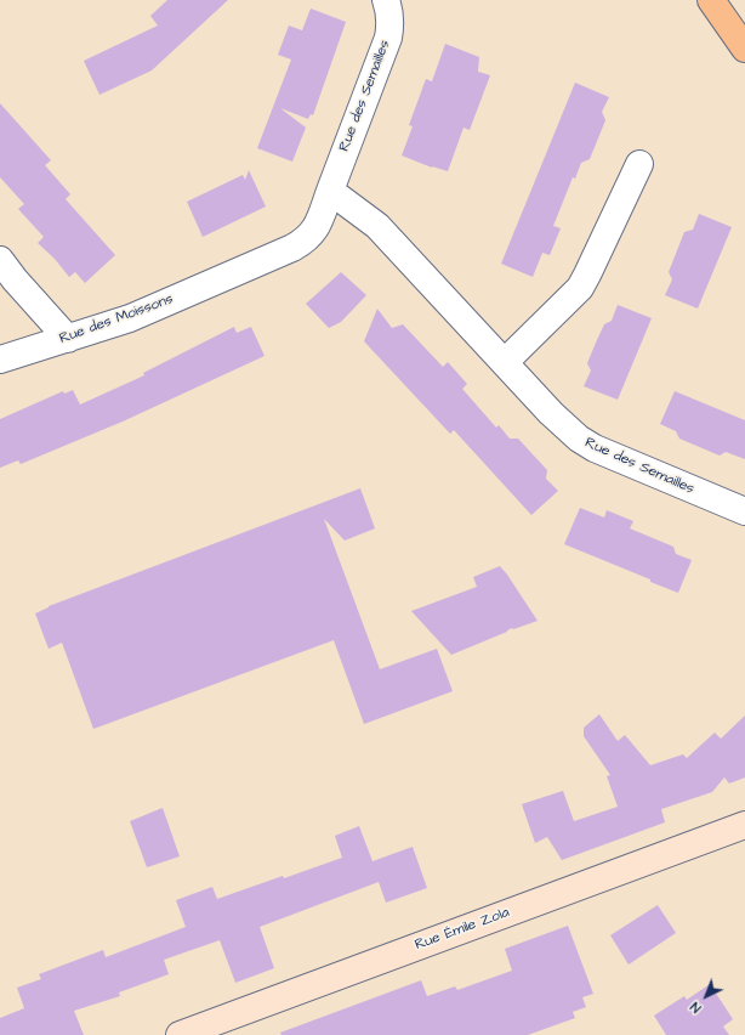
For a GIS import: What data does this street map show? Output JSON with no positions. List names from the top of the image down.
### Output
{
  "streets": {
    "street": ["Rue des Semailles", "Rue des Moissons", "Rue Émile Zola"]
  },
  "crossings": [
    ["Rue des Semailles", "Rue des Moissons"]
  ],
  "north": "bottom left"
}
